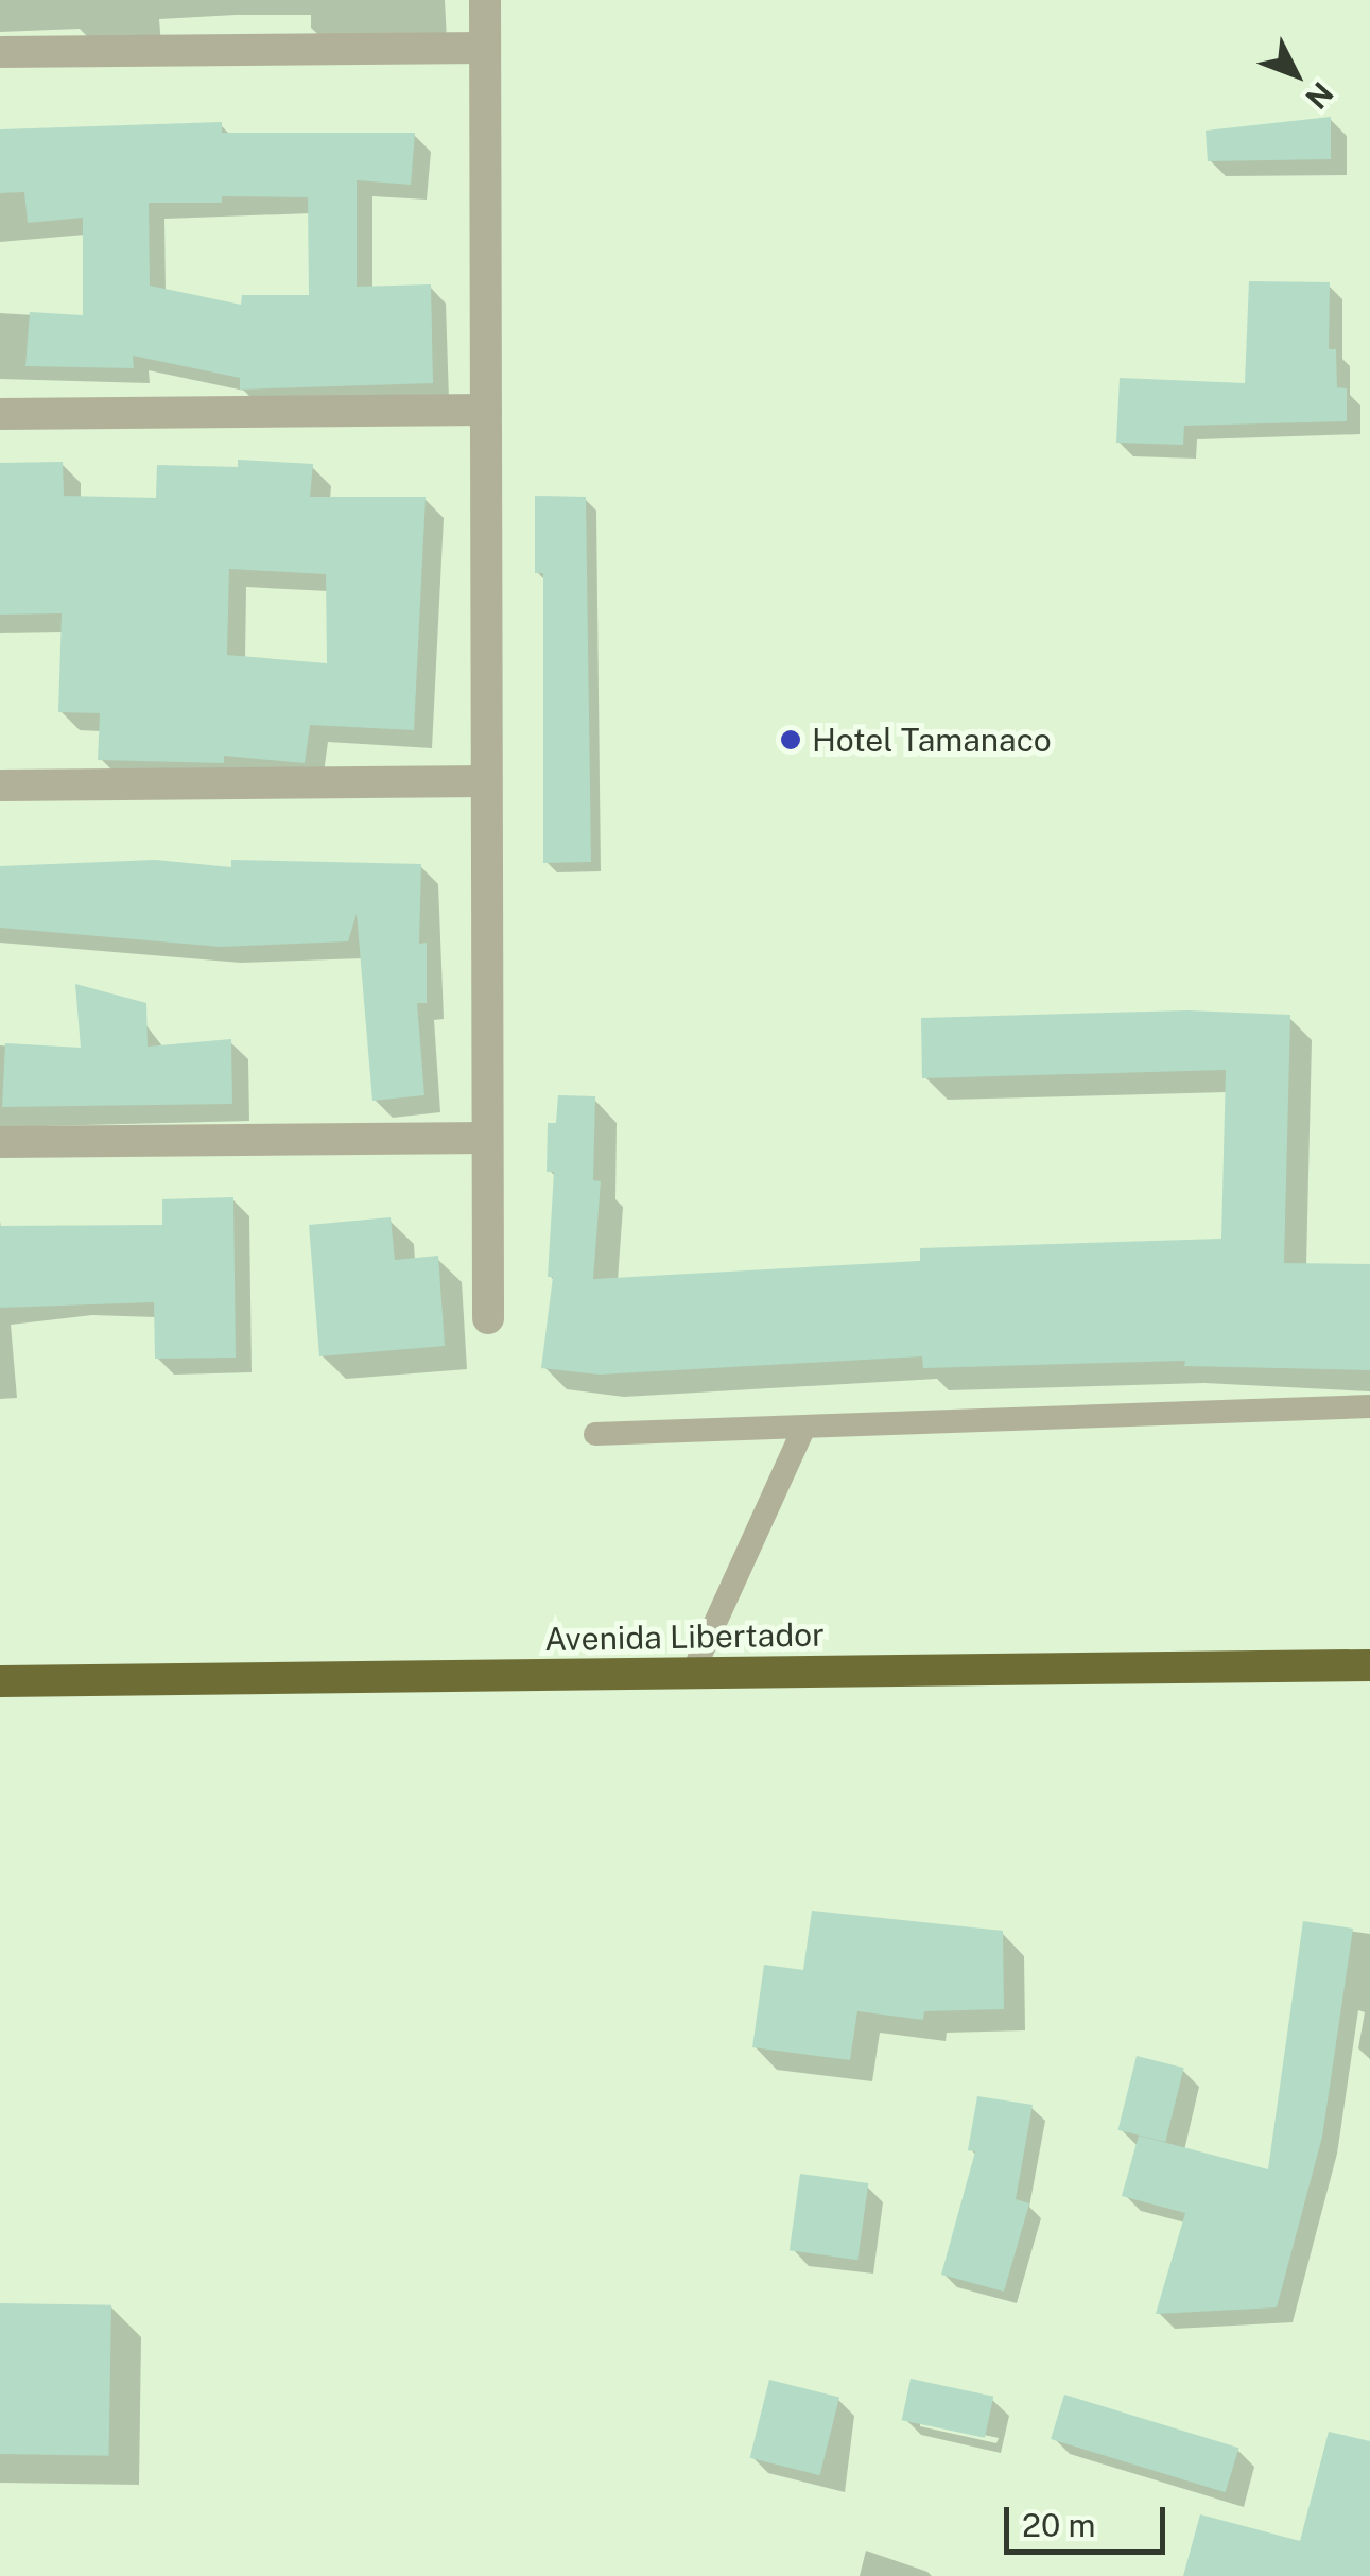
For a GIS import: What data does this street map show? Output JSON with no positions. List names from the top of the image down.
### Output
{
  "streets": {
    "highway": ["Avenida Libertador"]
  },
  "places": ["Hotel Tamanaco"],
  "scale_bar": "20 m",
  "north": "bottom right"
}
